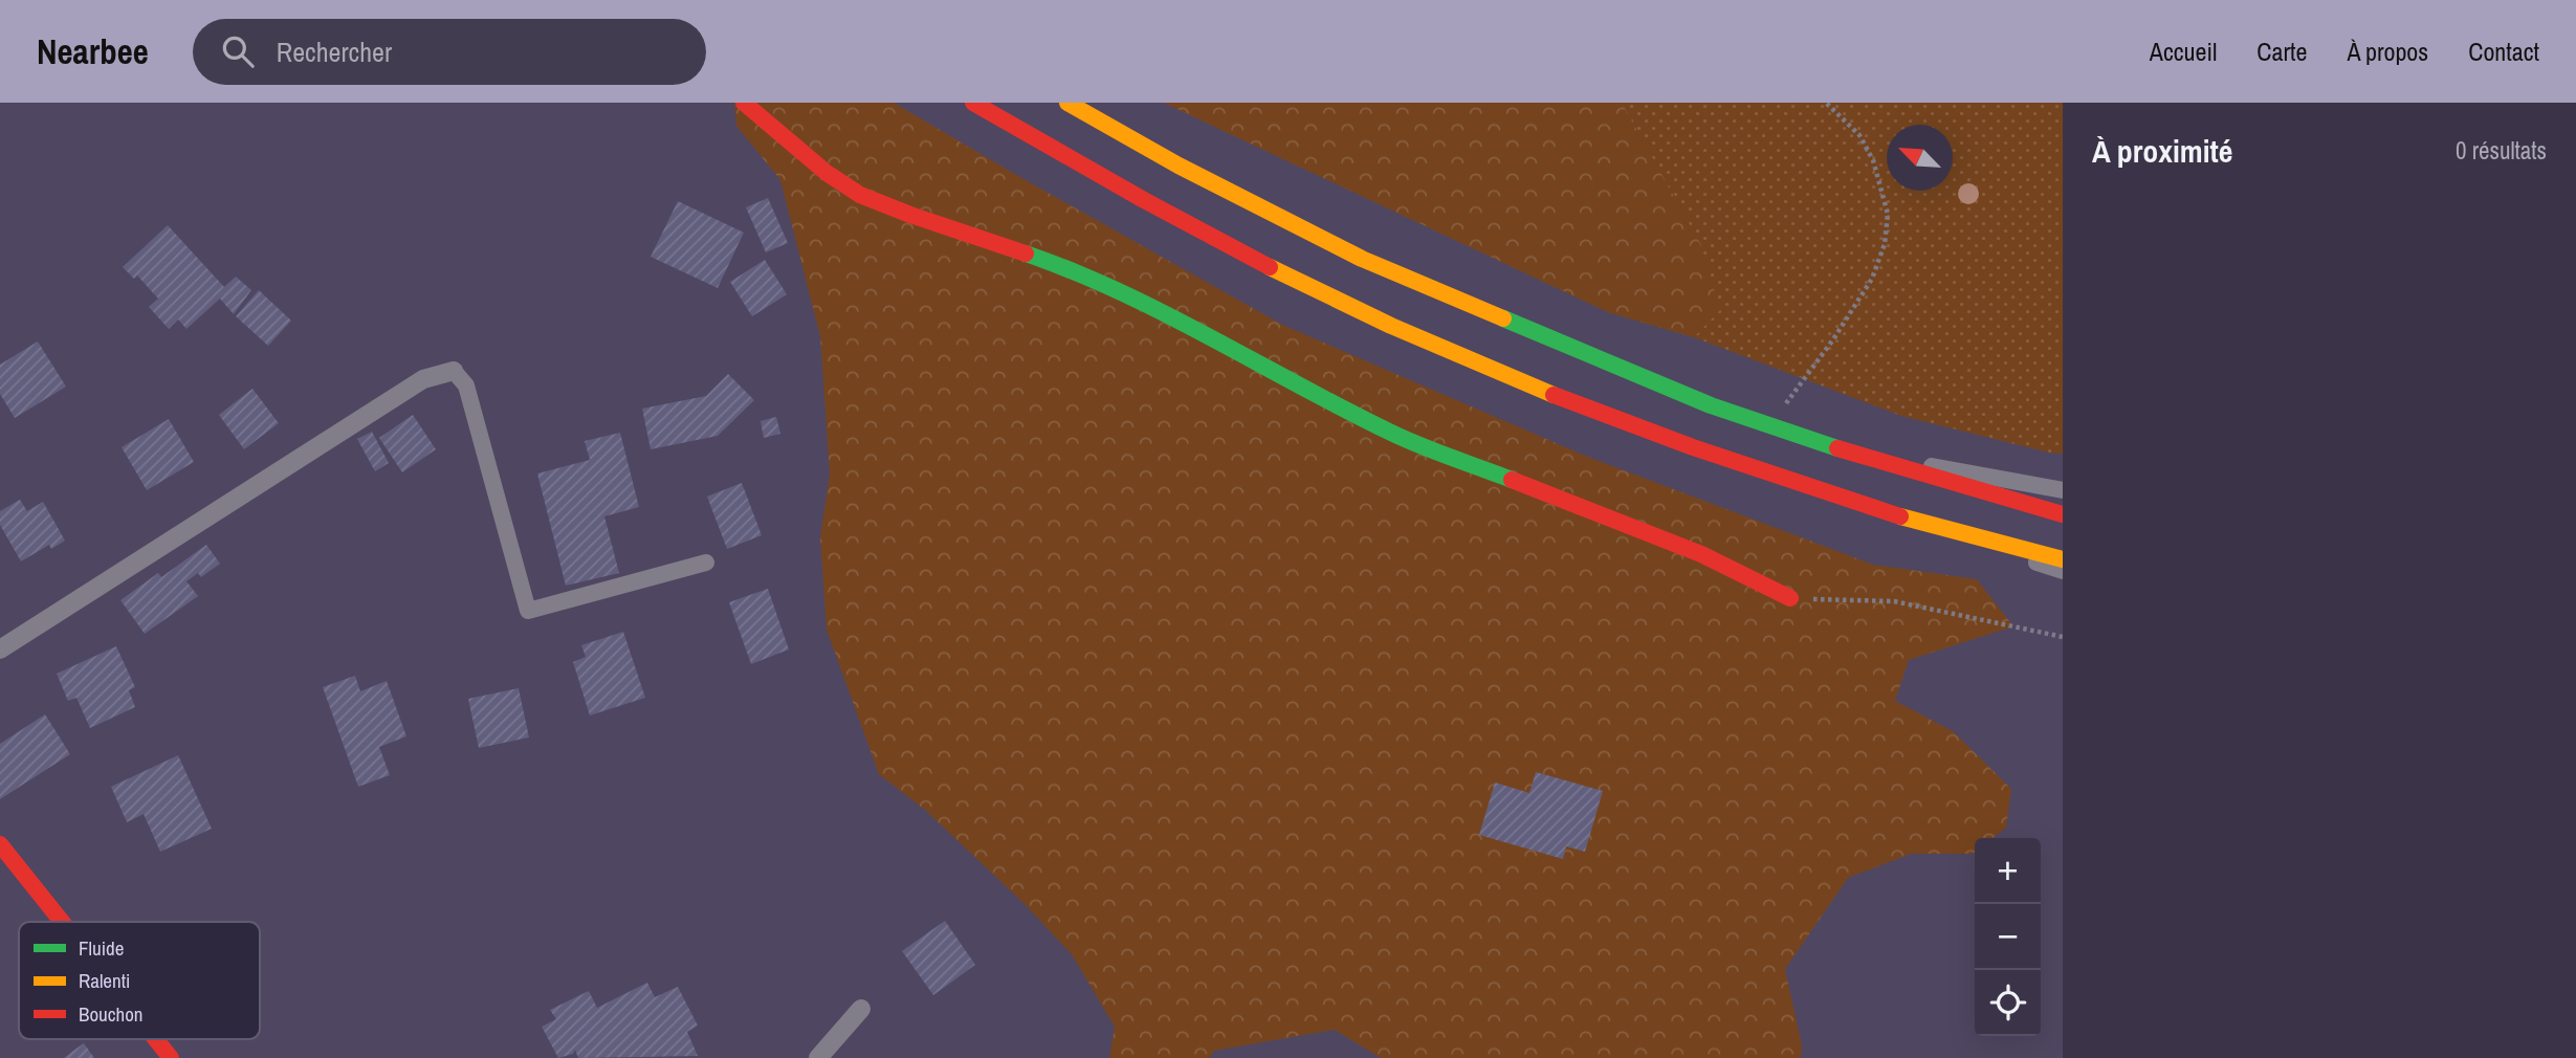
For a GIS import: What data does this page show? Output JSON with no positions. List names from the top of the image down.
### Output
{
  "legend": ["Fluide", "Ralenti", "Bouchon"],
  "north": "top left",
  "page": {
    "header": "Nearbee",
    "search": "Rechercher",
    "nav": [
      "Accueil",
      "Carte",
      "À propos",
      "Contact"
    ],
    "heading": ["À proximité", "0 résultats"],
    "map_buttons": ["+", "−"]
  }
}
